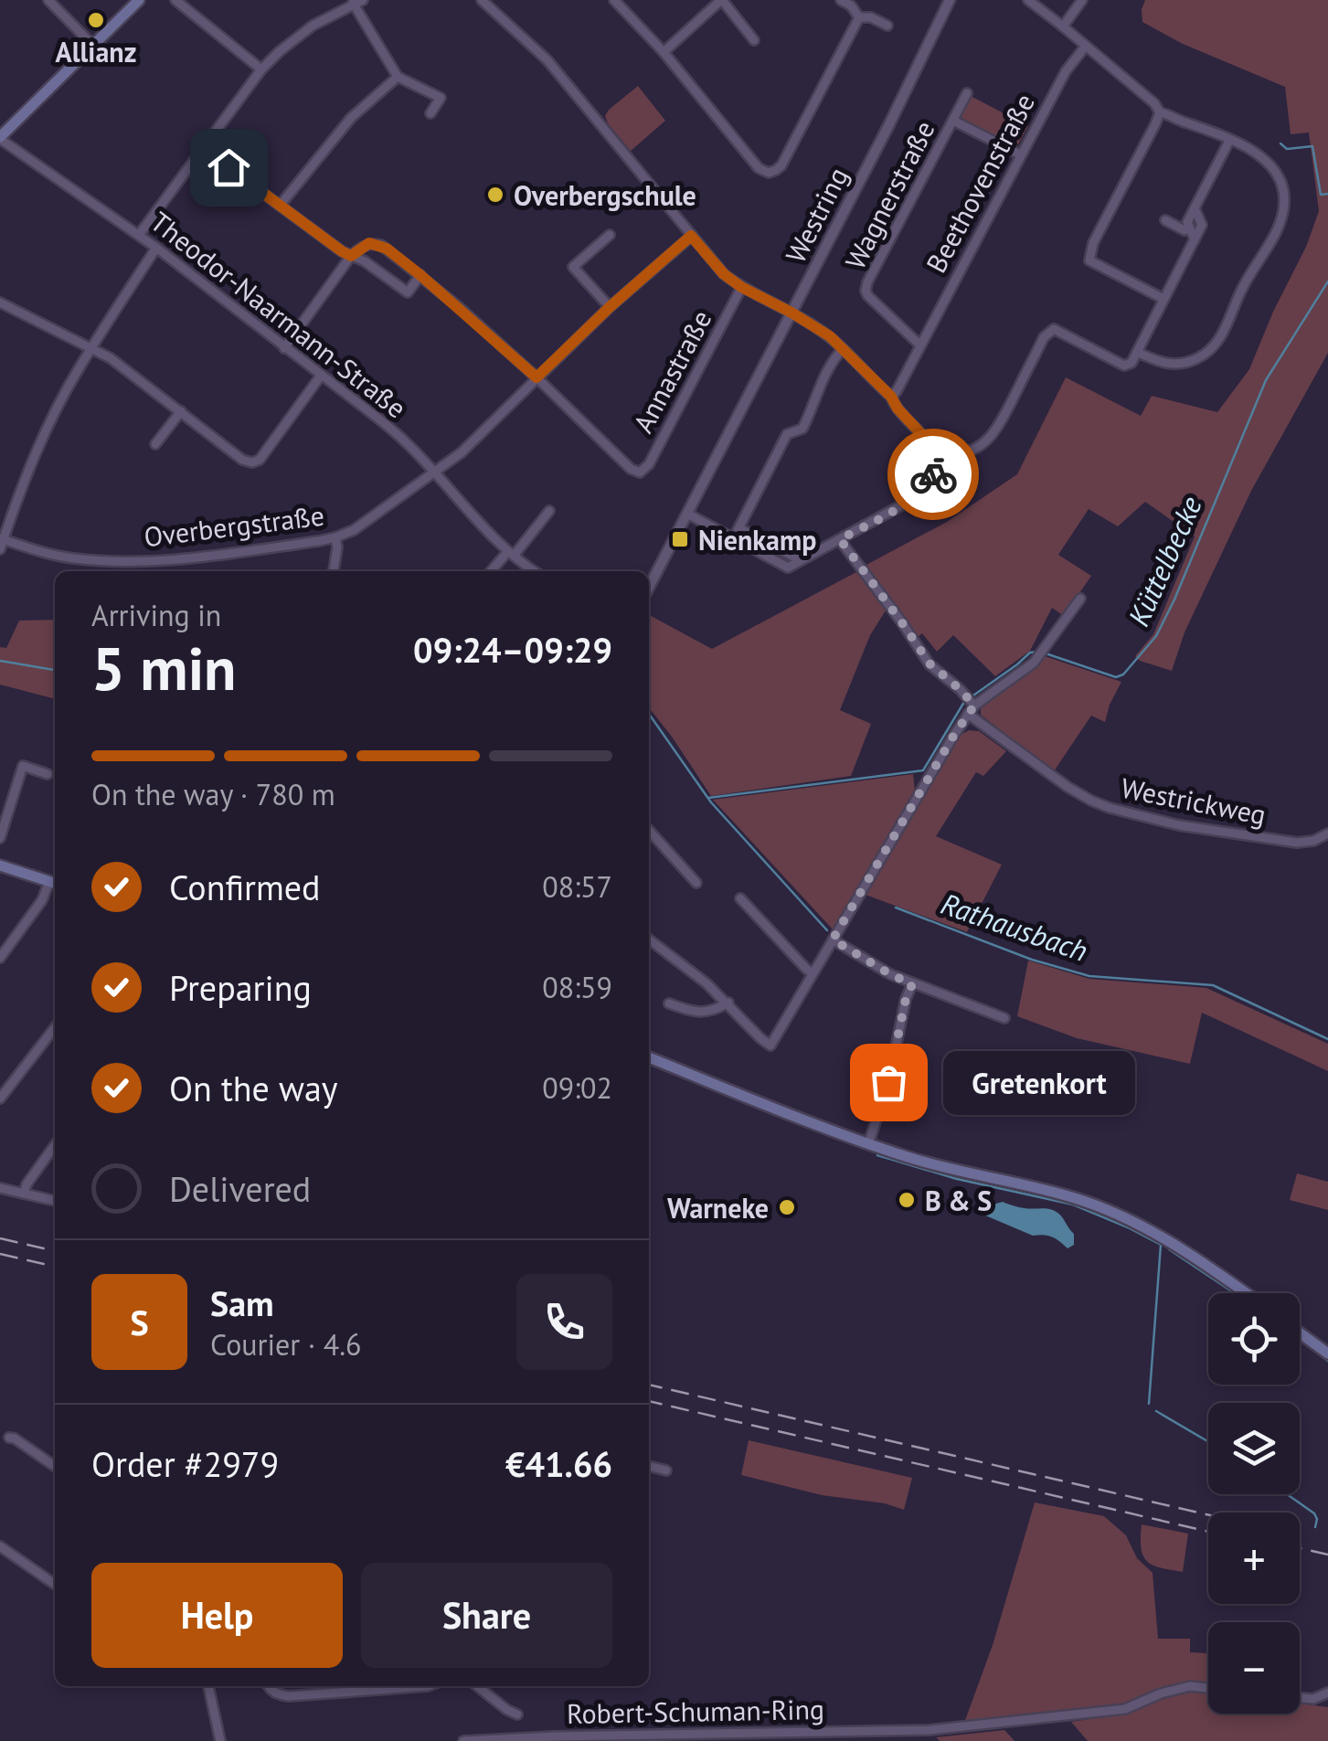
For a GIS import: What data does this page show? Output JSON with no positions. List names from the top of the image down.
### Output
{
  "streets": {
    "street": [
      "Beethovenstraße",
      "Wagnerstraße",
      "Westring",
      "Theodor-Naarmann-Straße",
      "Annastraße",
      "Overbergstraße",
      "Westrickweg",
      "Robert-Schuman-Ring"
    ]
  },
  "crossings": [
    ["Beethovenstraße", "Wagnerstraße"],
    ["Theodor-Naarmann-Straße", "Overbergstraße"],
    ["Annastraße", "Overbergstraße"]
  ],
  "water": ["Küttelbecke", "Rathausbach"],
  "places": {
    "other": [
      "Allianz",
      "Overbergschule",
      "Gretenkort",
      "B & S",
      "Warneke"
    ],
    "transit": ["Nienkamp"]
  },
  "page": {
    "heading": ["5 min", "Arriving in", "09:24–09:29"],
    "panel": [
      "Sam",
      "Courier · 4.6",
      "Order #2979",
      "€41.66"
    ],
    "bar": "On the way · 780 m",
    "list": [
      ["Confirmed", "08:57"],
      ["Preparing", "08:59"],
      ["On the way", "09:02"],
      "Delivered"
    ],
    "bubble": "Gretenkort",
    "round": "S",
    "map_buttons": ["+", "−"],
    "buttons": ["Help", "Share"]
  }
}
